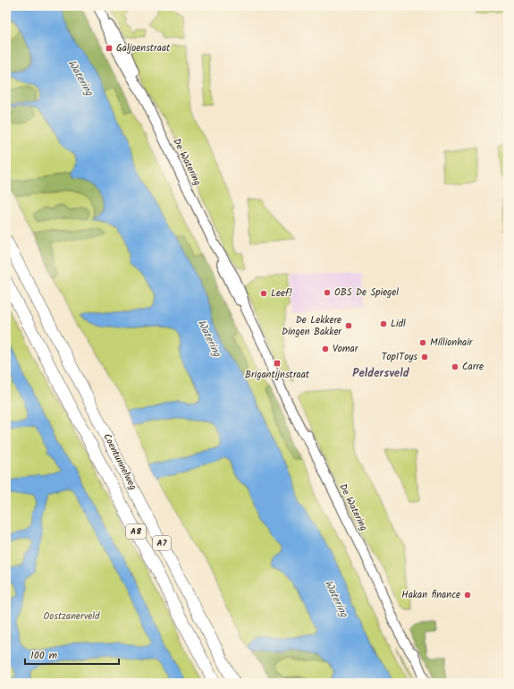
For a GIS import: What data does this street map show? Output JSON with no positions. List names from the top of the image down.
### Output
{
  "streets": {
    "highway": ["Coentunnelweg", "A8", "A7"],
    "main road": ["De Watering"]
  },
  "districts": ["Peldersveld"],
  "water": ["Watering"],
  "parks": ["Oostzanerveld"],
  "places": {
    "transit": ["Galjoenstraat", "Brigantijnstraat"],
    "other": [
      "OBS De Spiegel",
      "Leef!",
      "Lidl",
      "De Lekkere Dingen Bakker",
      "Millionhair",
      "Vomar",
      "Top1Toys",
      "Carre",
      "Hakan finance"
    ]
  },
  "scale_bar": "100 m"
}
